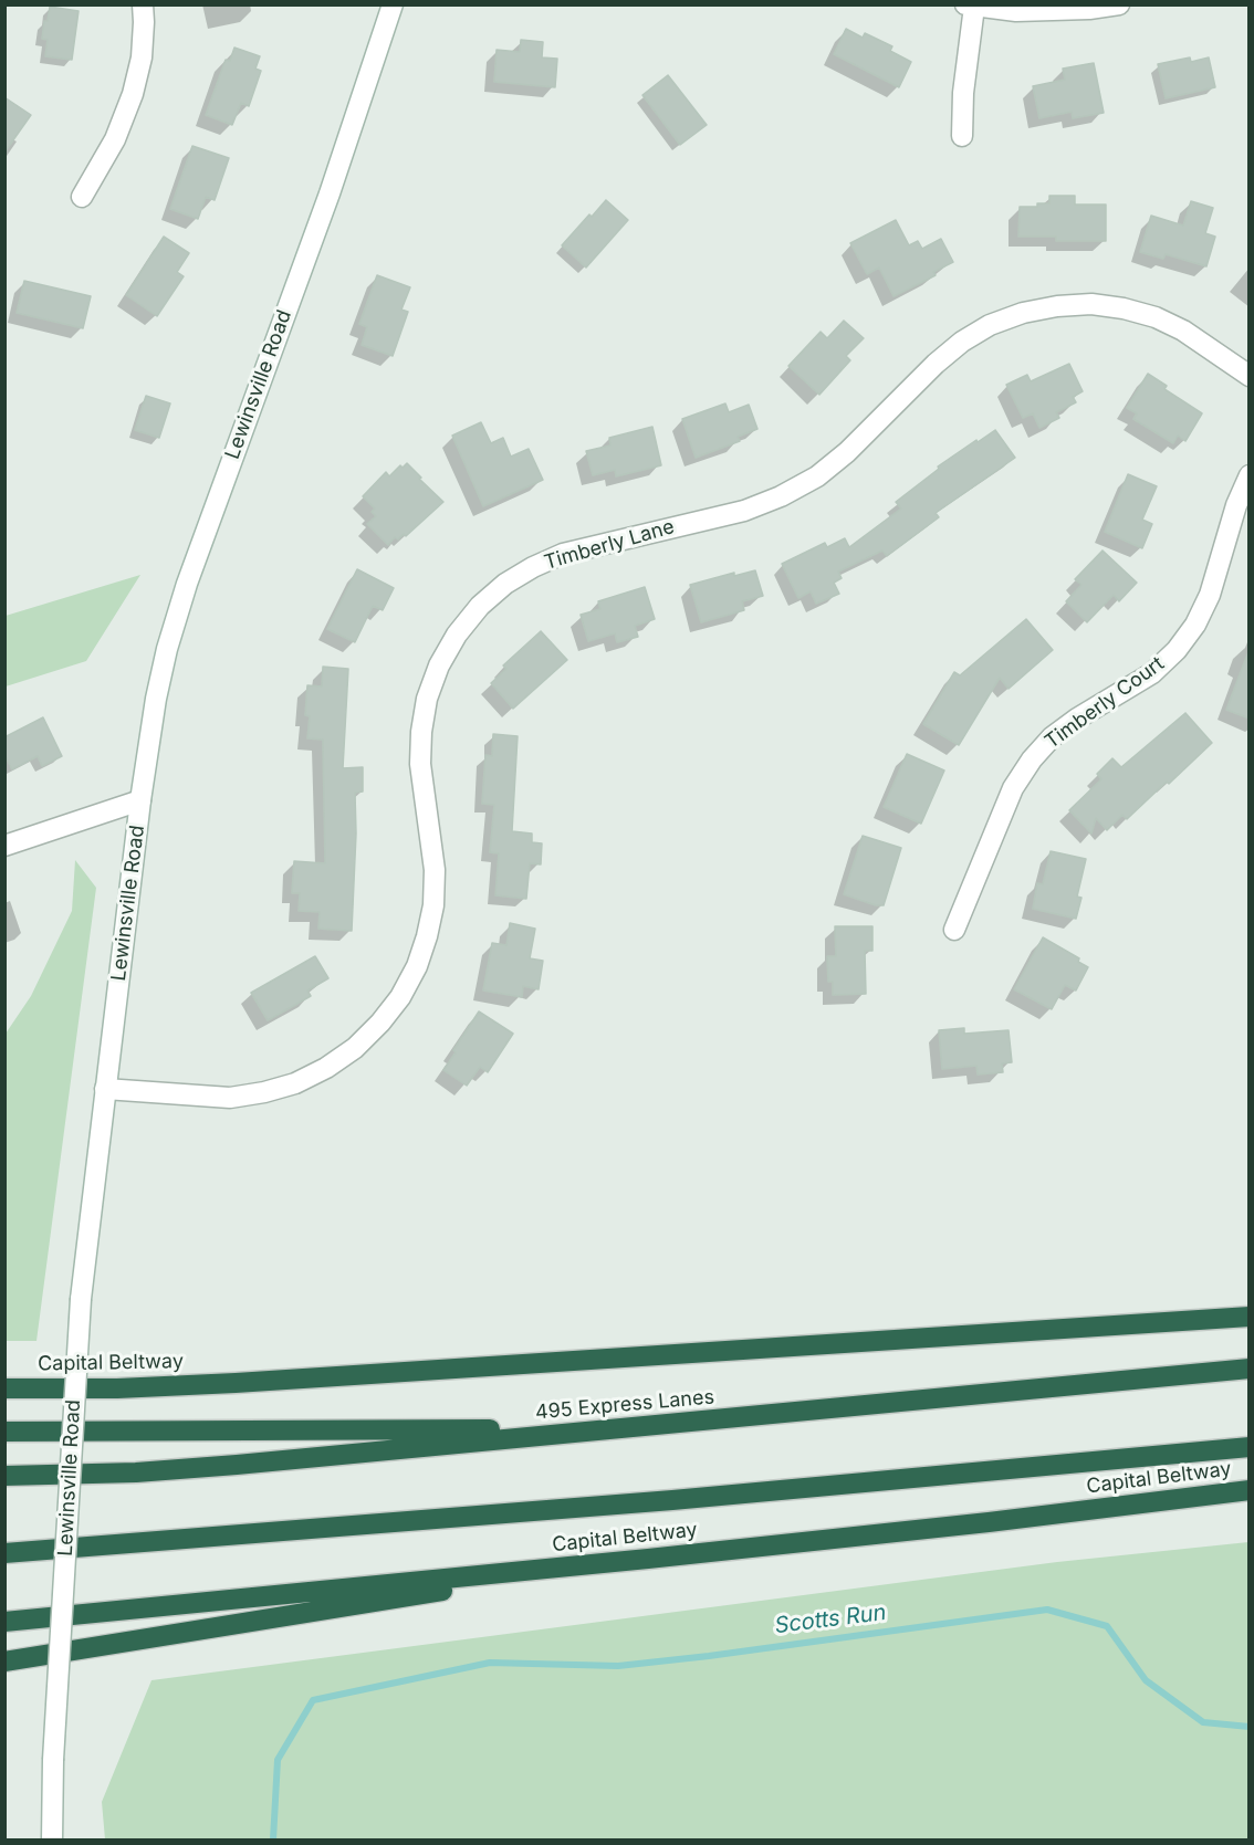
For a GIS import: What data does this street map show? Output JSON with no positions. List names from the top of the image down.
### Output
{
  "streets": {
    "highway": ["Capital Beltway", "495 Express Lanes"],
    "street": ["Lewinsville Road", "Timberly Lane", "Timberly Court"]
  },
  "crossings": [
    ["Lewinsville Road", "Timberly Lane"]
  ],
  "water": ["Scotts Run"]
}
